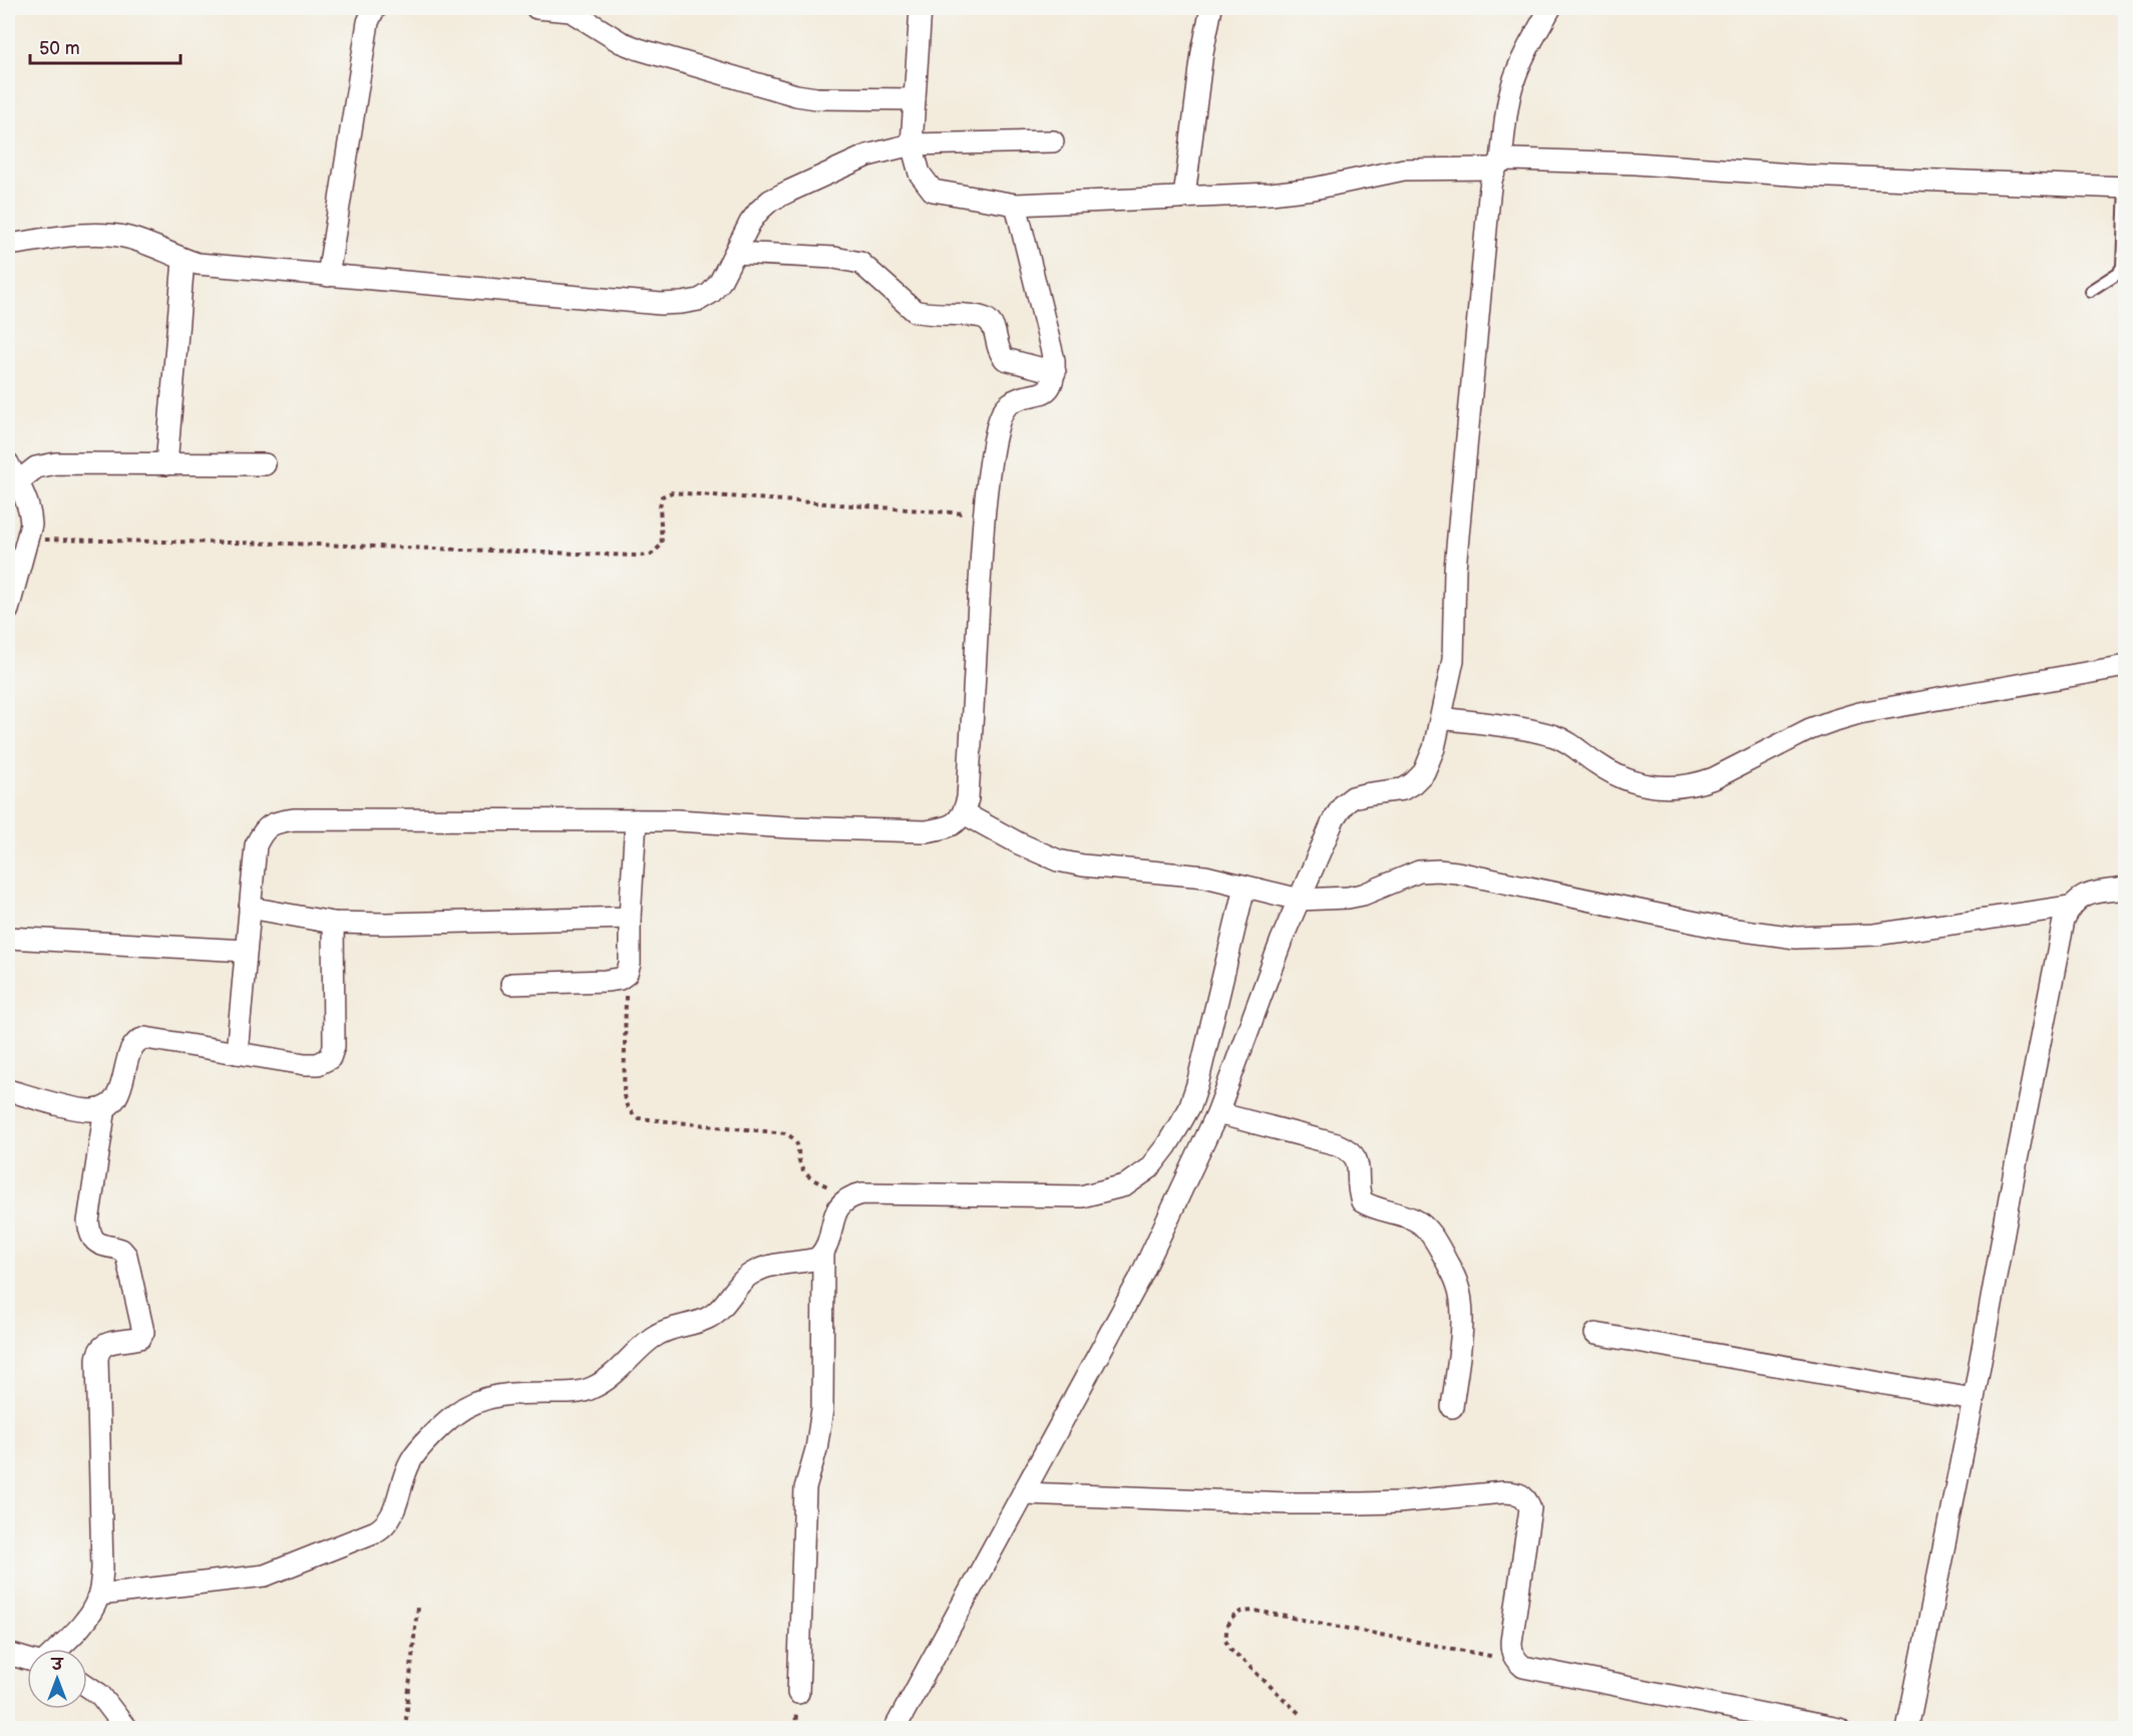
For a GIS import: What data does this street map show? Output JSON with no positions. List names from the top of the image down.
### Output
{
  "scale_bar": "50 m",
  "north": "top"
}
